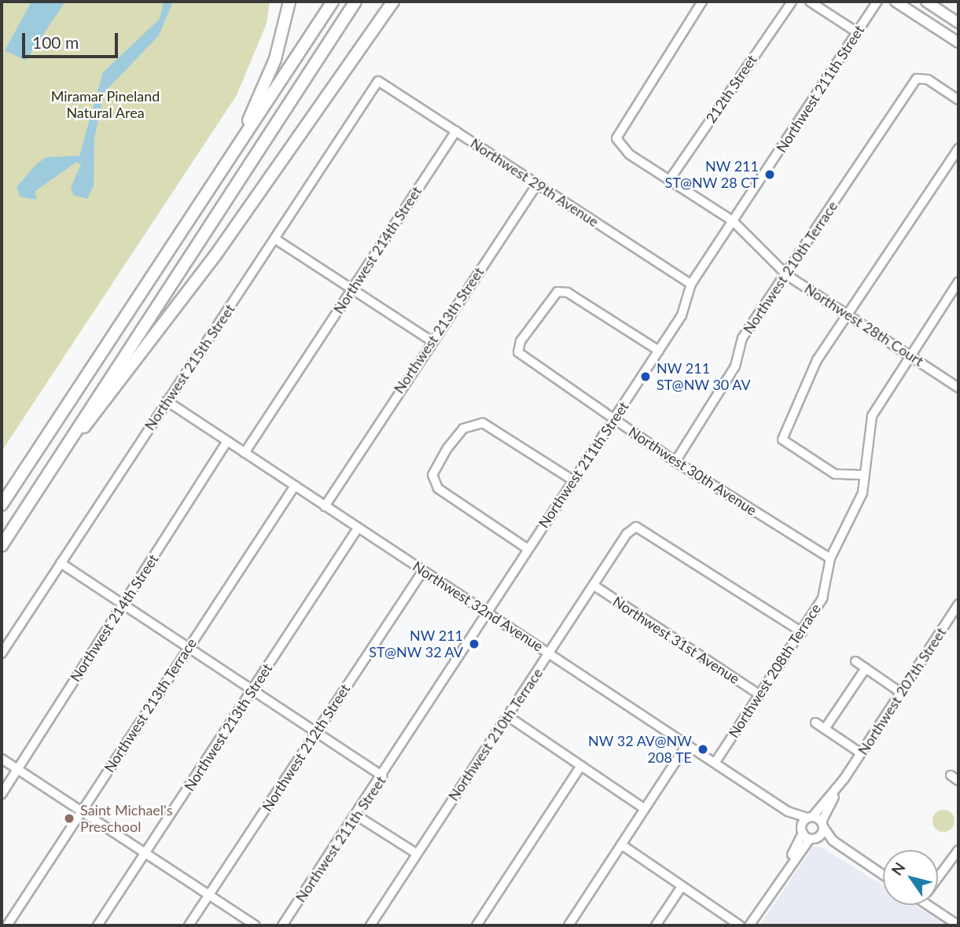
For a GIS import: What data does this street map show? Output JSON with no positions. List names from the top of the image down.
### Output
{
  "streets": {
    "street": [
      "212th Street",
      "Northwest 211th Street",
      "Northwest 29th Avenue",
      "Northwest 214th Street",
      "Northwest 210th Terrace",
      "Northwest 28th Court",
      "Northwest 213th Street",
      "Northwest 215th Street",
      "Northwest 30th Avenue",
      "Northwest 32nd Avenue",
      "Northwest 31st Avenue",
      "Northwest 208th Terrace",
      "Northwest 207th Street",
      "Northwest 213th Terrace",
      "Northwest 212th Street"
    ]
  },
  "crossings": [
    ["212th Street", "Northwest 28th Court"],
    ["Northwest 211th Street", "Northwest 29th Avenue"],
    ["Northwest 211th Street", "Northwest 28th Court"],
    ["Northwest 211th Street", "Northwest 30th Avenue"],
    ["Northwest 211th Street", "Northwest 32nd Avenue"],
    ["Northwest 29th Avenue", "Northwest 214th Street"],
    ["Northwest 29th Avenue", "Northwest 213th Street"],
    ["Northwest 29th Avenue", "Northwest 215th Street"],
    ["Northwest 214th Street", "Northwest 32nd Avenue"],
    ["Northwest 210th Terrace", "Northwest 28th Court"],
    ["Northwest 210th Terrace", "Northwest 30th Avenue"],
    ["Northwest 210th Terrace", "Northwest 32nd Avenue"],
    ["Northwest 210th Terrace", "Northwest 31st Avenue"],
    ["Northwest 210th Terrace", "Northwest 208th Terrace"],
    ["Northwest 28th Court", "Northwest 208th Terrace"],
    ["Northwest 213th Street", "Northwest 32nd Avenue"],
    ["Northwest 215th Street", "Northwest 32nd Avenue"],
    ["Northwest 30th Avenue", "Northwest 208th Terrace"],
    ["Northwest 32nd Avenue", "Northwest 208th Terrace"],
    ["Northwest 32nd Avenue", "Northwest 207th Street"],
    ["Northwest 32nd Avenue", "Northwest 213th Terrace"],
    ["Northwest 32nd Avenue", "Northwest 212th Street"],
    ["Northwest 31st Avenue", "Northwest 208th Terrace"]
  ],
  "parks": ["Miramar Pineland Natural Area"],
  "places": [
    "NW 211 ST@NW 28 CT",
    "NW 211 ST@NW 30 AV",
    "NW 211 ST@NW 32 AV",
    "NW 32 AV@NW 208 TE",
    "Saint Michael's Preschool"
  ],
  "scale_bar": "100 m",
  "north": "top left"
}
